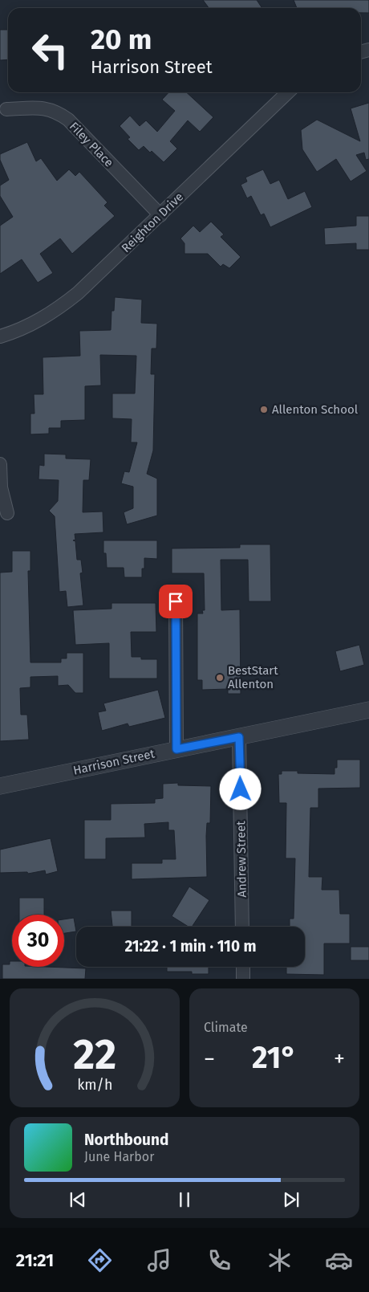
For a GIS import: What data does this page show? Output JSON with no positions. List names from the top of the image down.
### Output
{
  "streets": {
    "street": [
      "Filey Place",
      "Reighton Drive",
      "Harrison Street",
      "Andrew Street"
    ]
  },
  "crossings": [
    ["Filey Place", "Reighton Drive"],
    ["Harrison Street", "Andrew Street"]
  ],
  "places": ["Allenton School", "BestStart Allenton"],
  "page": {
    "turn": ["20 m", "Harrison Street"],
    "limit": "30",
    "trip": "21:22 · 1 min · 110 m",
    "tile": "Climate",
    "heat": ["−", "21°", "+"],
    "song": ["Northbound", "June Harbor"],
    "tabs": "21:21",
    "gauge": ["22", "km/h"]
  }
}
